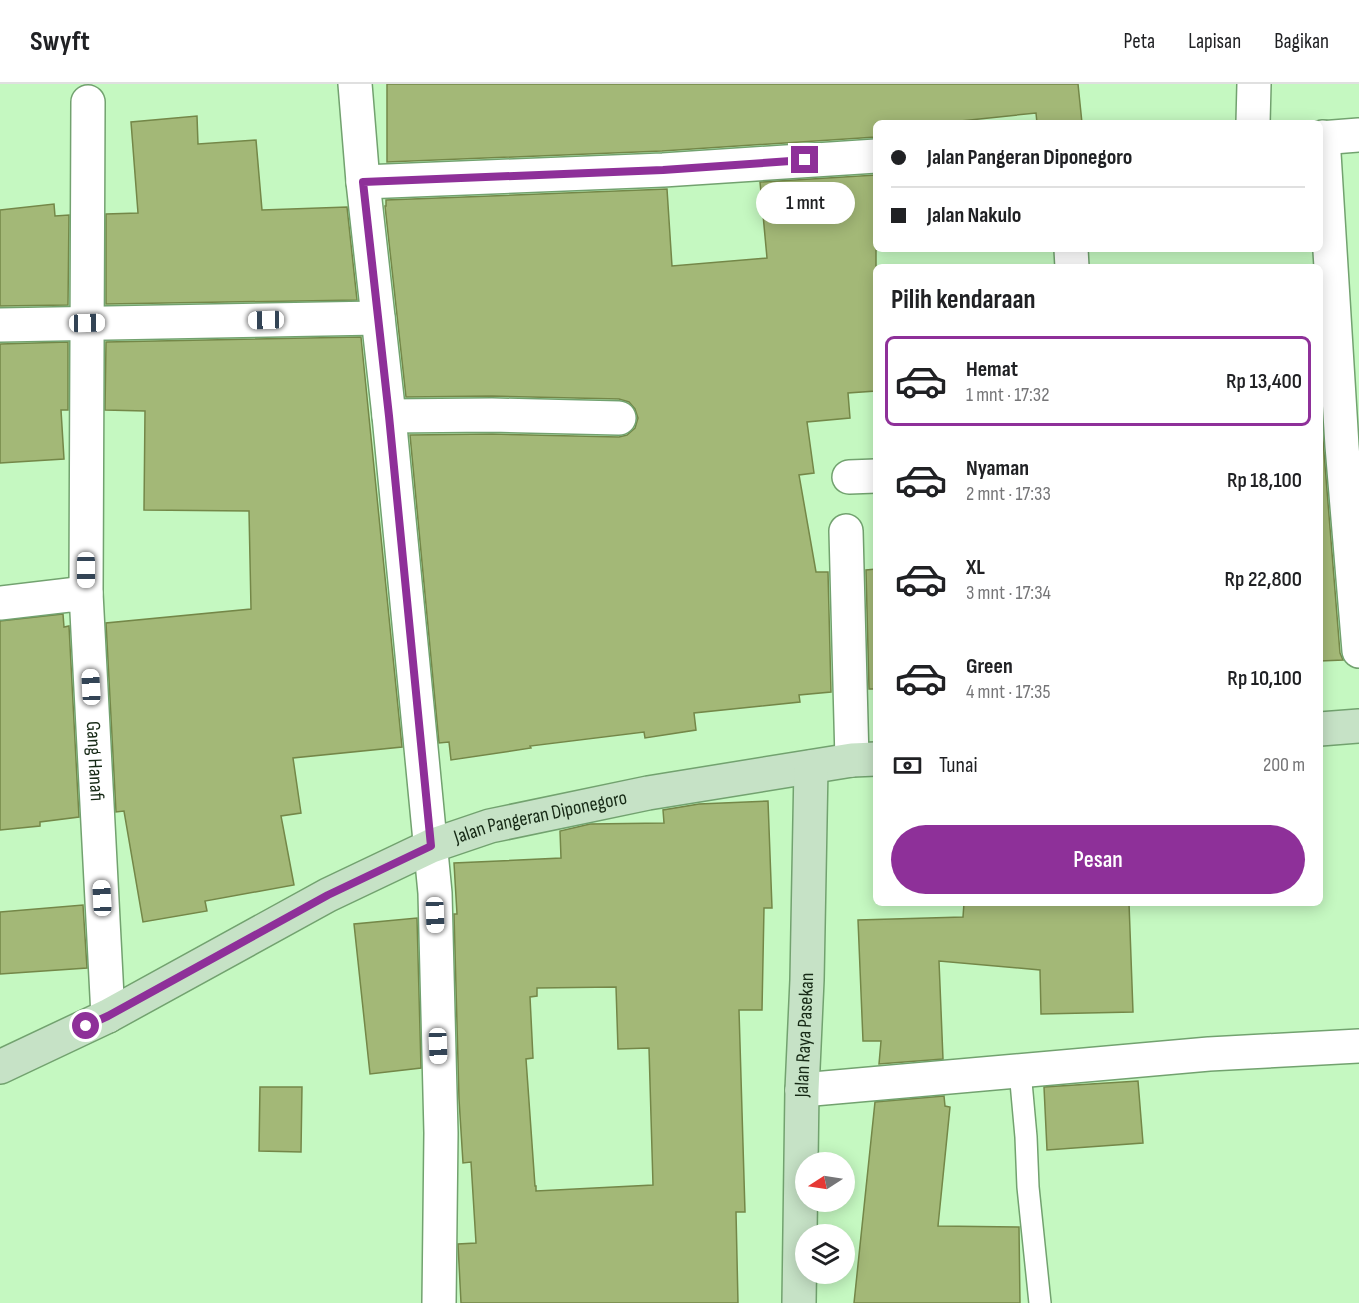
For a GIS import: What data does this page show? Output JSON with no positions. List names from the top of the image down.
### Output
{
  "streets": {
    "street": ["Gang Hanafi", "Jalan Pangeran Diponegoro", "Jalan Raya Pasekan"]
  },
  "crossings": [
    ["Gang Hanafi", "Jalan Pangeran Diponegoro"],
    ["Jalan Pangeran Diponegoro", "Jalan Raya Pasekan"]
  ],
  "north": "left",
  "page": {
    "header": "Swyft",
    "nav": ["Peta", "Lapisan", "Bagikan"],
    "banner": ["Jalan Pangeran Diponegoro", "Jalan Nakulo"],
    "bubble": "1 mnt",
    "heading": "Pilih kendaraan",
    "list": [
      {
        "name": "Hemat",
        "note": "1 mnt · 17:32",
        "value": "Rp 13,400"
      },
      {
        "name": "Nyaman",
        "note": "2 mnt · 17:33",
        "value": "Rp 18,100"
      },
      {
        "name": "XL",
        "note": "3 mnt · 17:34",
        "value": "Rp 22,800"
      },
      {
        "name": "Green",
        "note": "4 mnt · 17:35",
        "value": "Rp 10,100"
      }
    ],
    "pay": ["Tunai", "200 m"],
    "buttons": "Pesan"
  }
}
